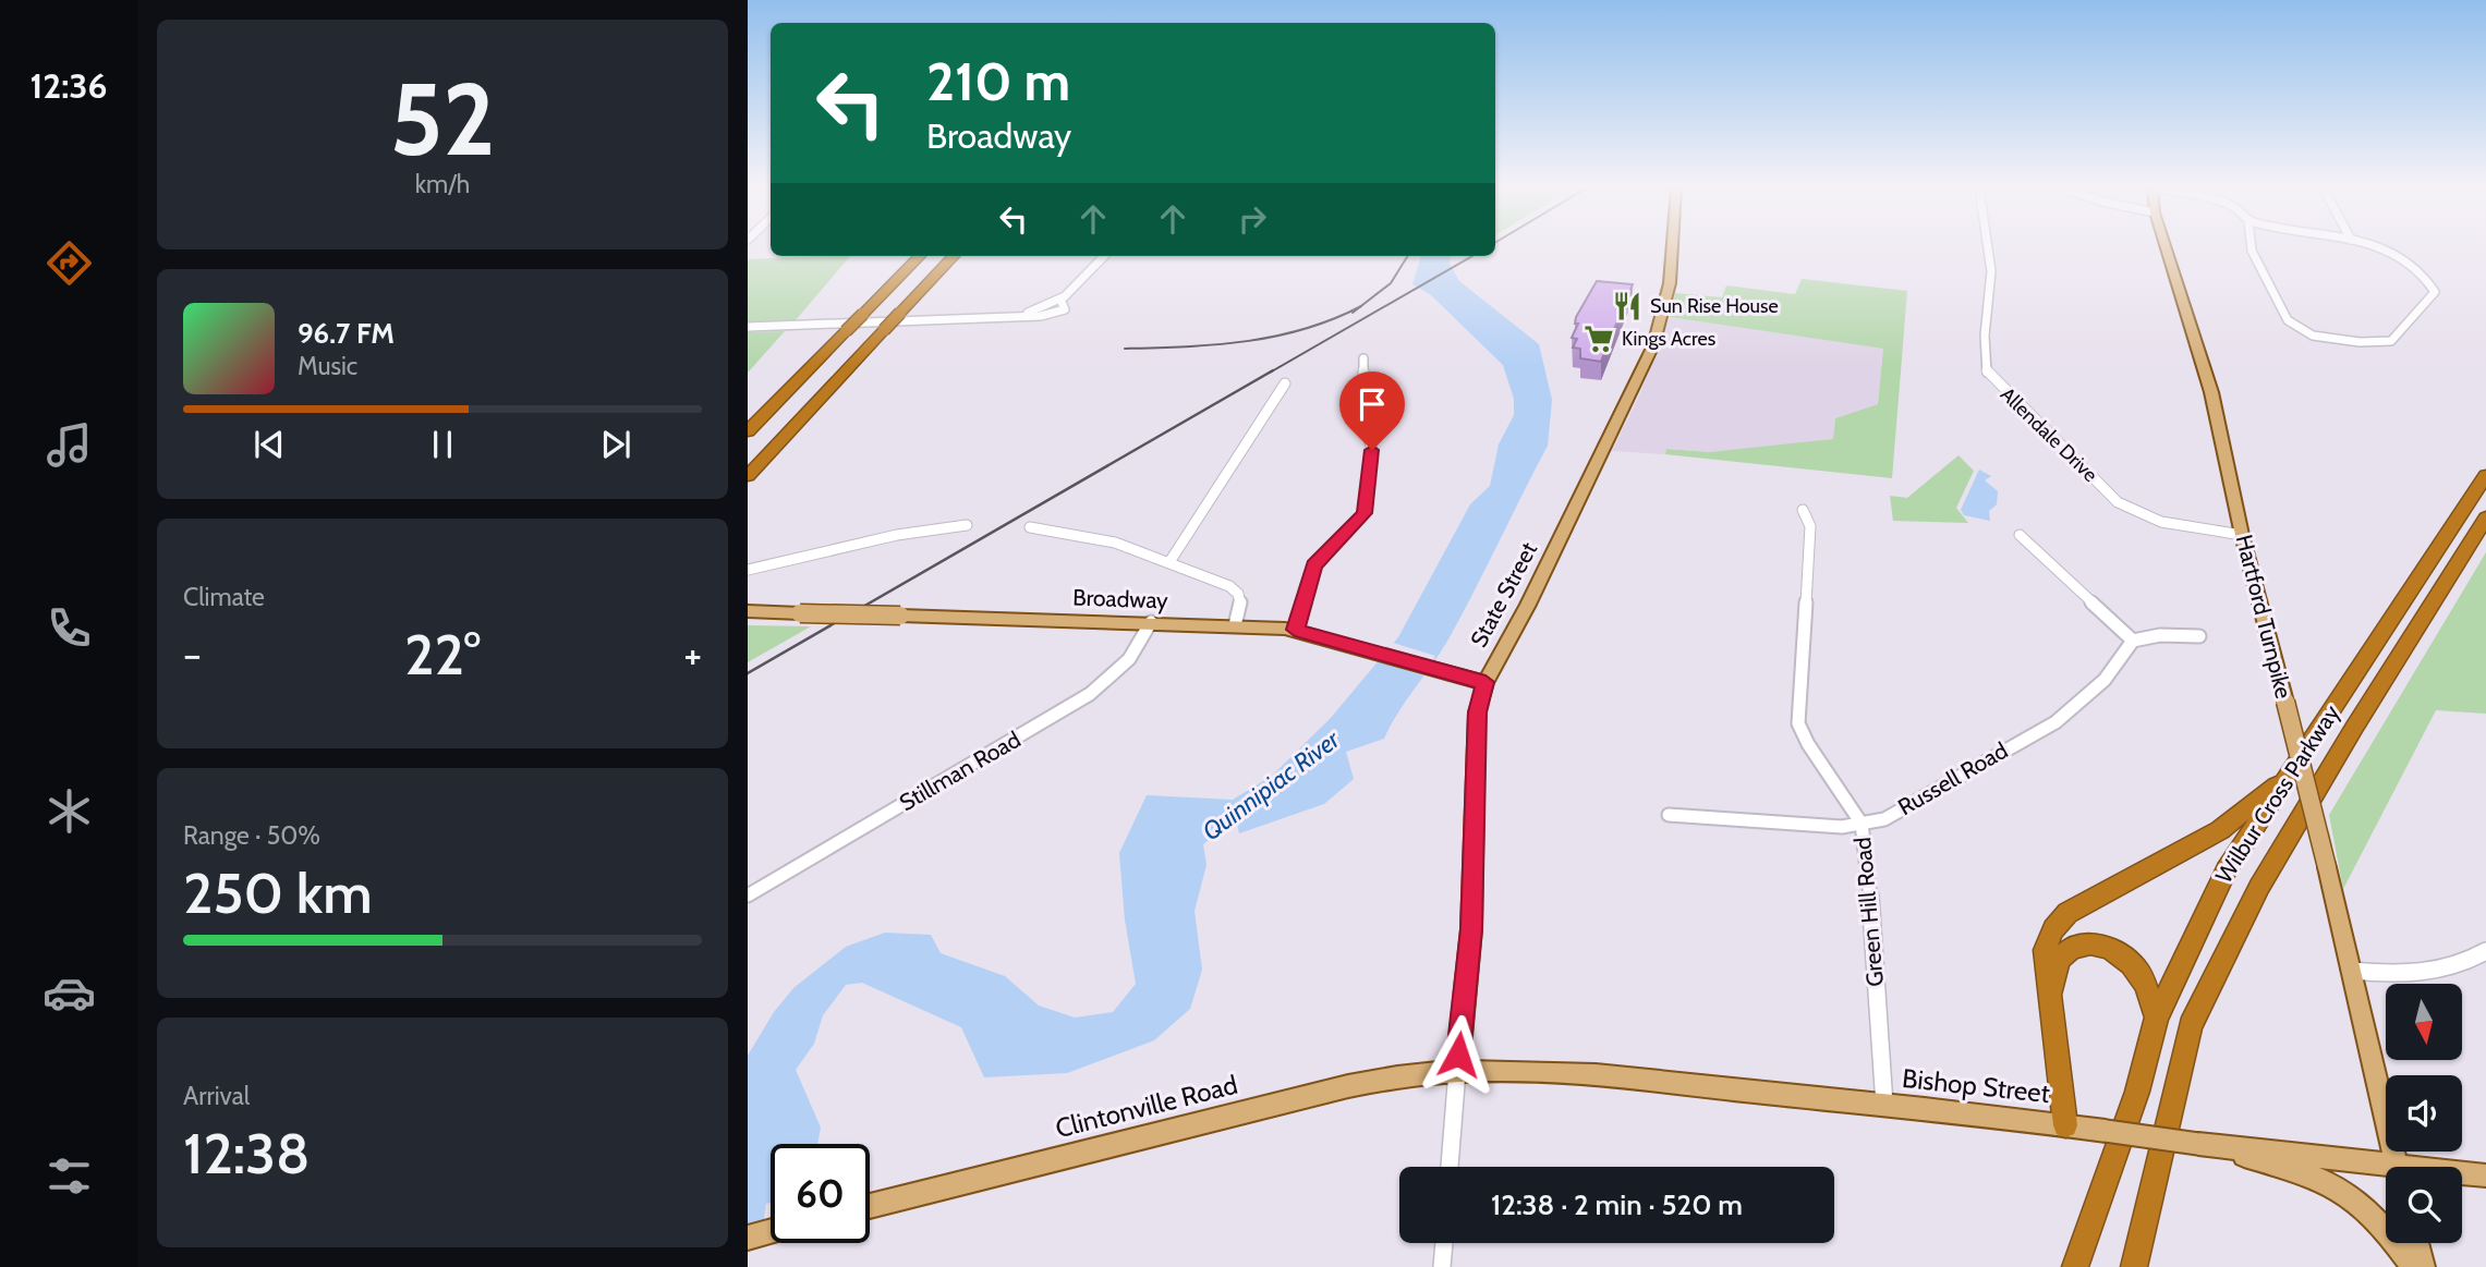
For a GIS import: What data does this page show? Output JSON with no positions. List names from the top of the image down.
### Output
{
  "streets": {
    "highway": ["Wilbur Cross Parkway"],
    "main road": [
      "State Street",
      "Broadway",
      "Hartford Turnpike",
      "Bishop Street",
      "Clintonville Road"
    ],
    "street": [
      "Allendale Drive",
      "Stillman Road",
      "Russell Road",
      "Green Hill Road"
    ]
  },
  "crossings": [
    ["Allendale Drive", "Hartford Turnpike"],
    ["State Street", "Broadway"],
    ["State Street", "Bishop Street"],
    ["State Street", "Clintonville Road"],
    ["Broadway", "Stillman Road"],
    ["Russell Road", "Green Hill Road"],
    ["Green Hill Road", "Bishop Street"],
    ["Bishop Street", "Clintonville Road"]
  ],
  "water": ["Quinnipiac River"],
  "places": {
    "restaurant": ["Sun Rise House"],
    "supermarket": ["Kings Acres"]
  },
  "north": "bottom",
  "page": {
    "tabs": "12:36",
    "tile": [
      ["52", "km/h"],
      "Climate",
      ["Range · 50%", "250 km"],
      ["Arrival", "12:38"]
    ],
    "turn": ["210 m", "Broadway"],
    "song": ["96.7 FM", "Music"],
    "heat": ["−", "22°", "+"],
    "limit": "60",
    "trip": "12:38 · 2 min · 520 m"
  }
}
